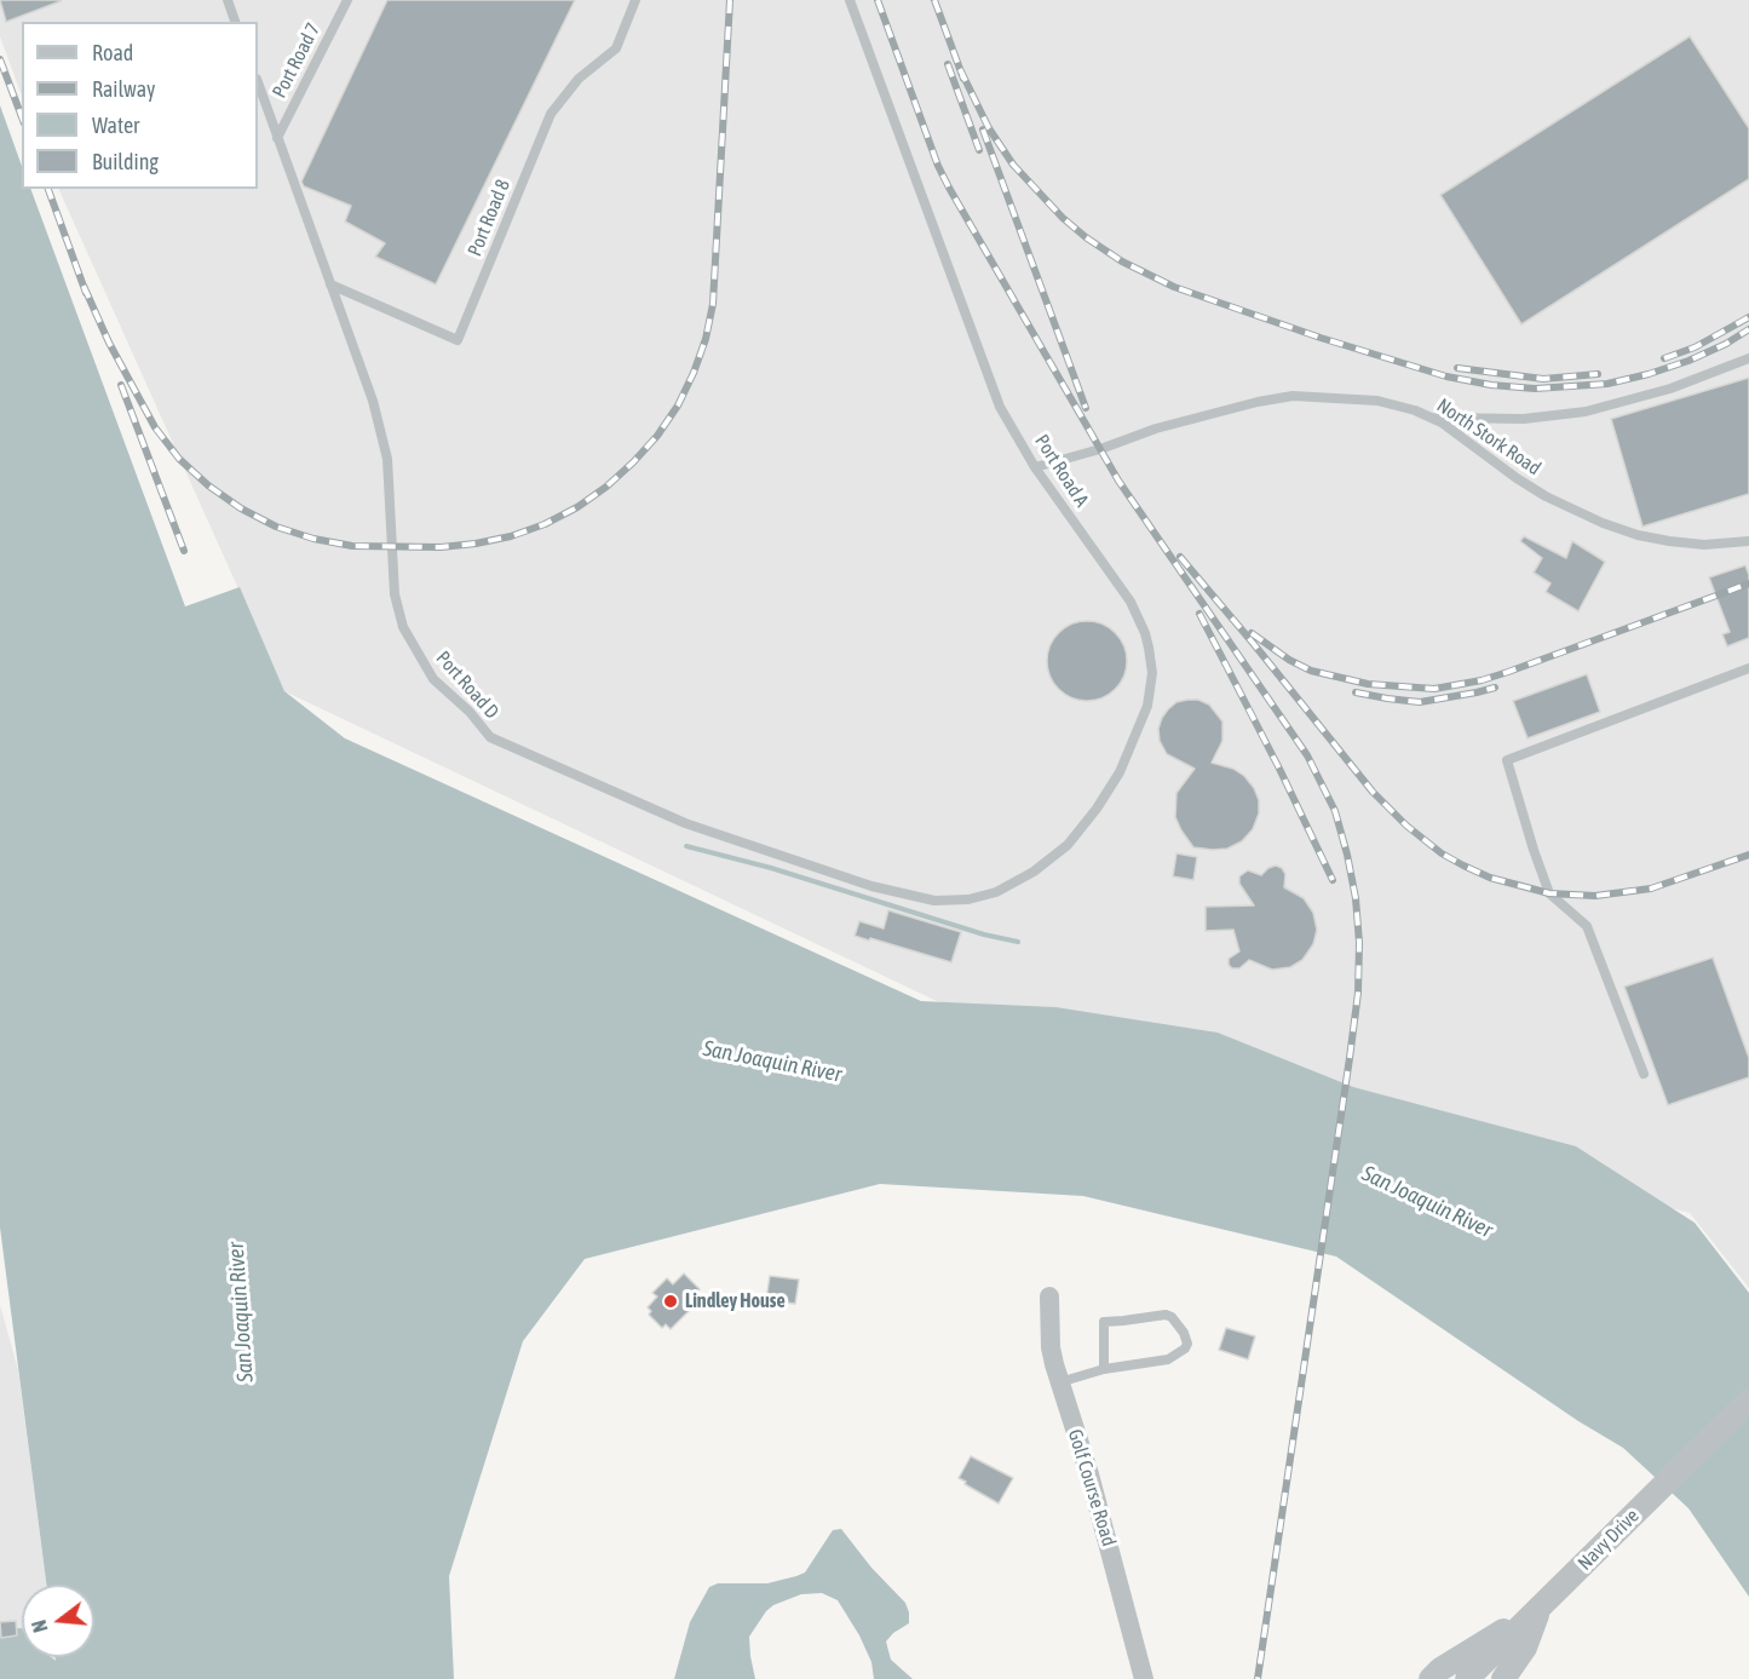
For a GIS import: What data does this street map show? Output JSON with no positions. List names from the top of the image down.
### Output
{
  "streets": {
    "street": ["Golf Course Road", "Navy Drive"],
    "lane": [
      "Port Road 7",
      "Port Road 8",
      "North Stork Road",
      "Port Road A",
      "Port Road D"
    ]
  },
  "crossings": [
    ["Port Road 7", "Port Road D"],
    ["Port Road 8", "Port Road D"],
    ["North Stork Road", "Port Road A"],
    ["Port Road A", "Port Road D"]
  ],
  "water": ["San Joaquin River"],
  "places": ["Lindley House"],
  "legend": [
    "Road",
    "Railway",
    "Water",
    "Building"
  ],
  "north": "left"
}
